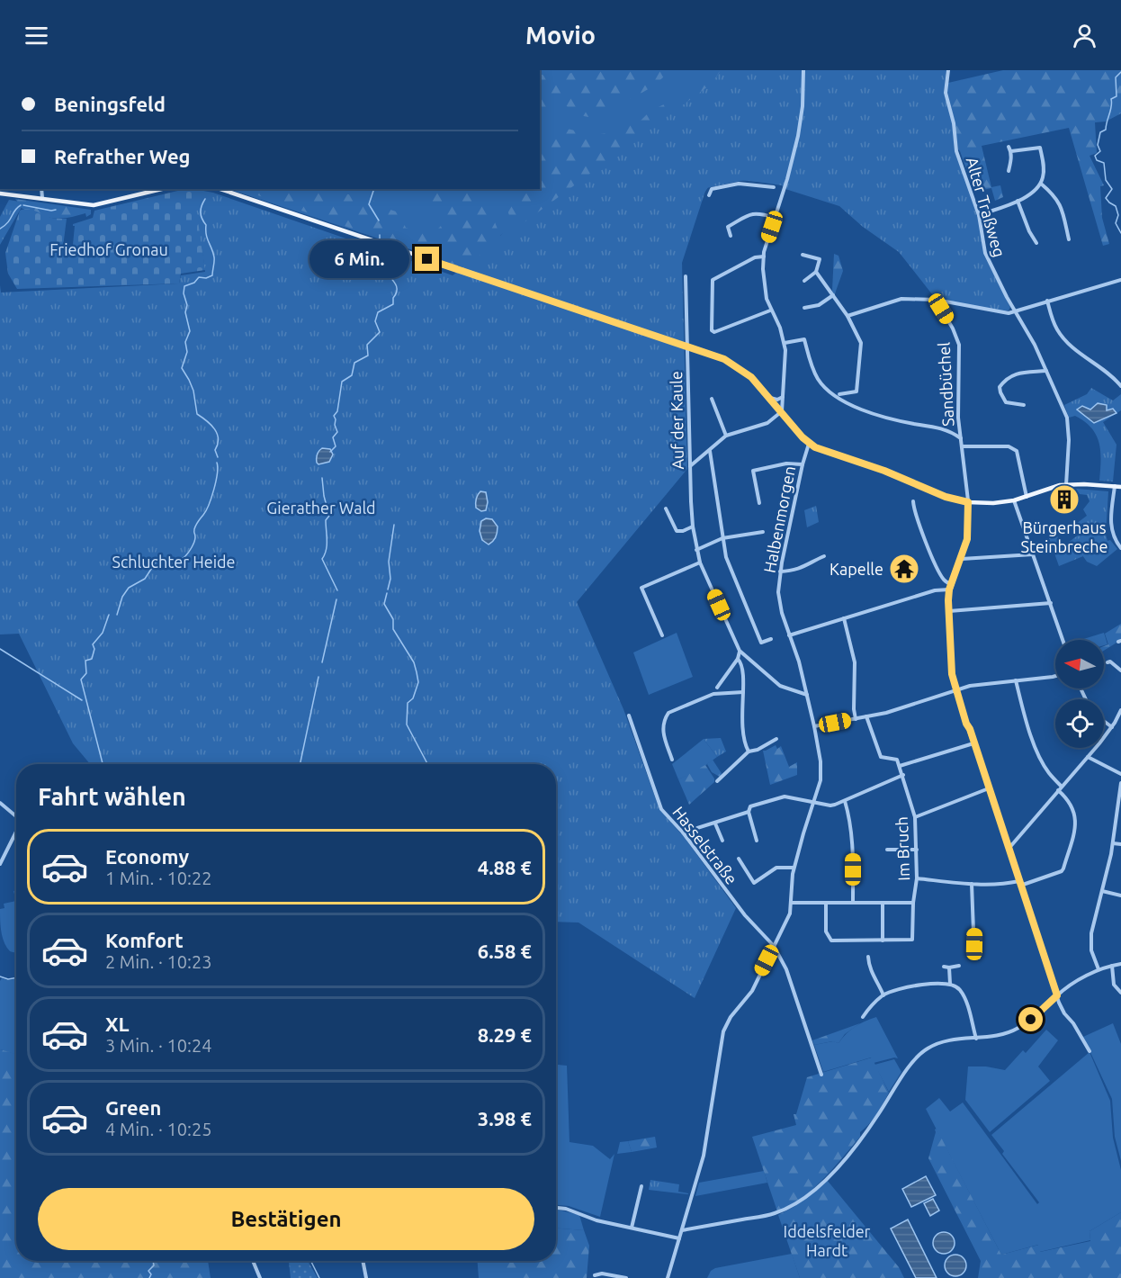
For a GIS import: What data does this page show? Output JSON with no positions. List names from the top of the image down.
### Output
{
  "streets": {
    "street": [
      "Alter Traßweg",
      "Sandbüchel",
      "Auf der Kaule",
      "Halbenmorgen",
      "Hasselstraße",
      "Im Bruch"
    ]
  },
  "crossings": [
    ["Auf der Kaule", "Halbenmorgen"],
    ["Halbenmorgen", "Hasselstraße"]
  ],
  "parks": [
    "Friedhof Gronau",
    "Gierather Wald",
    "Schluchter Heide",
    "Iddelsfelder Hardt"
  ],
  "places": {
    "building": ["Bürgerhaus Steinbreche"],
    "temple": ["Kapelle"]
  },
  "north": "left",
  "page": {
    "header": "Movio",
    "banner": ["Beningsfeld", "Refrather Weg"],
    "bubble": "6 Min.",
    "heading": "Fahrt wählen",
    "list": [
      {
        "name": "Economy",
        "note": "1 Min. · 10:22",
        "value": "4.88 €"
      },
      {
        "name": "Komfort",
        "note": "2 Min. · 10:23",
        "value": "6.58 €"
      },
      {
        "name": "XL",
        "note": "3 Min. · 10:24",
        "value": "8.29 €"
      },
      {
        "name": "Green",
        "note": "4 Min. · 10:25",
        "value": "3.98 €"
      }
    ],
    "buttons": "Bestätigen"
  }
}
